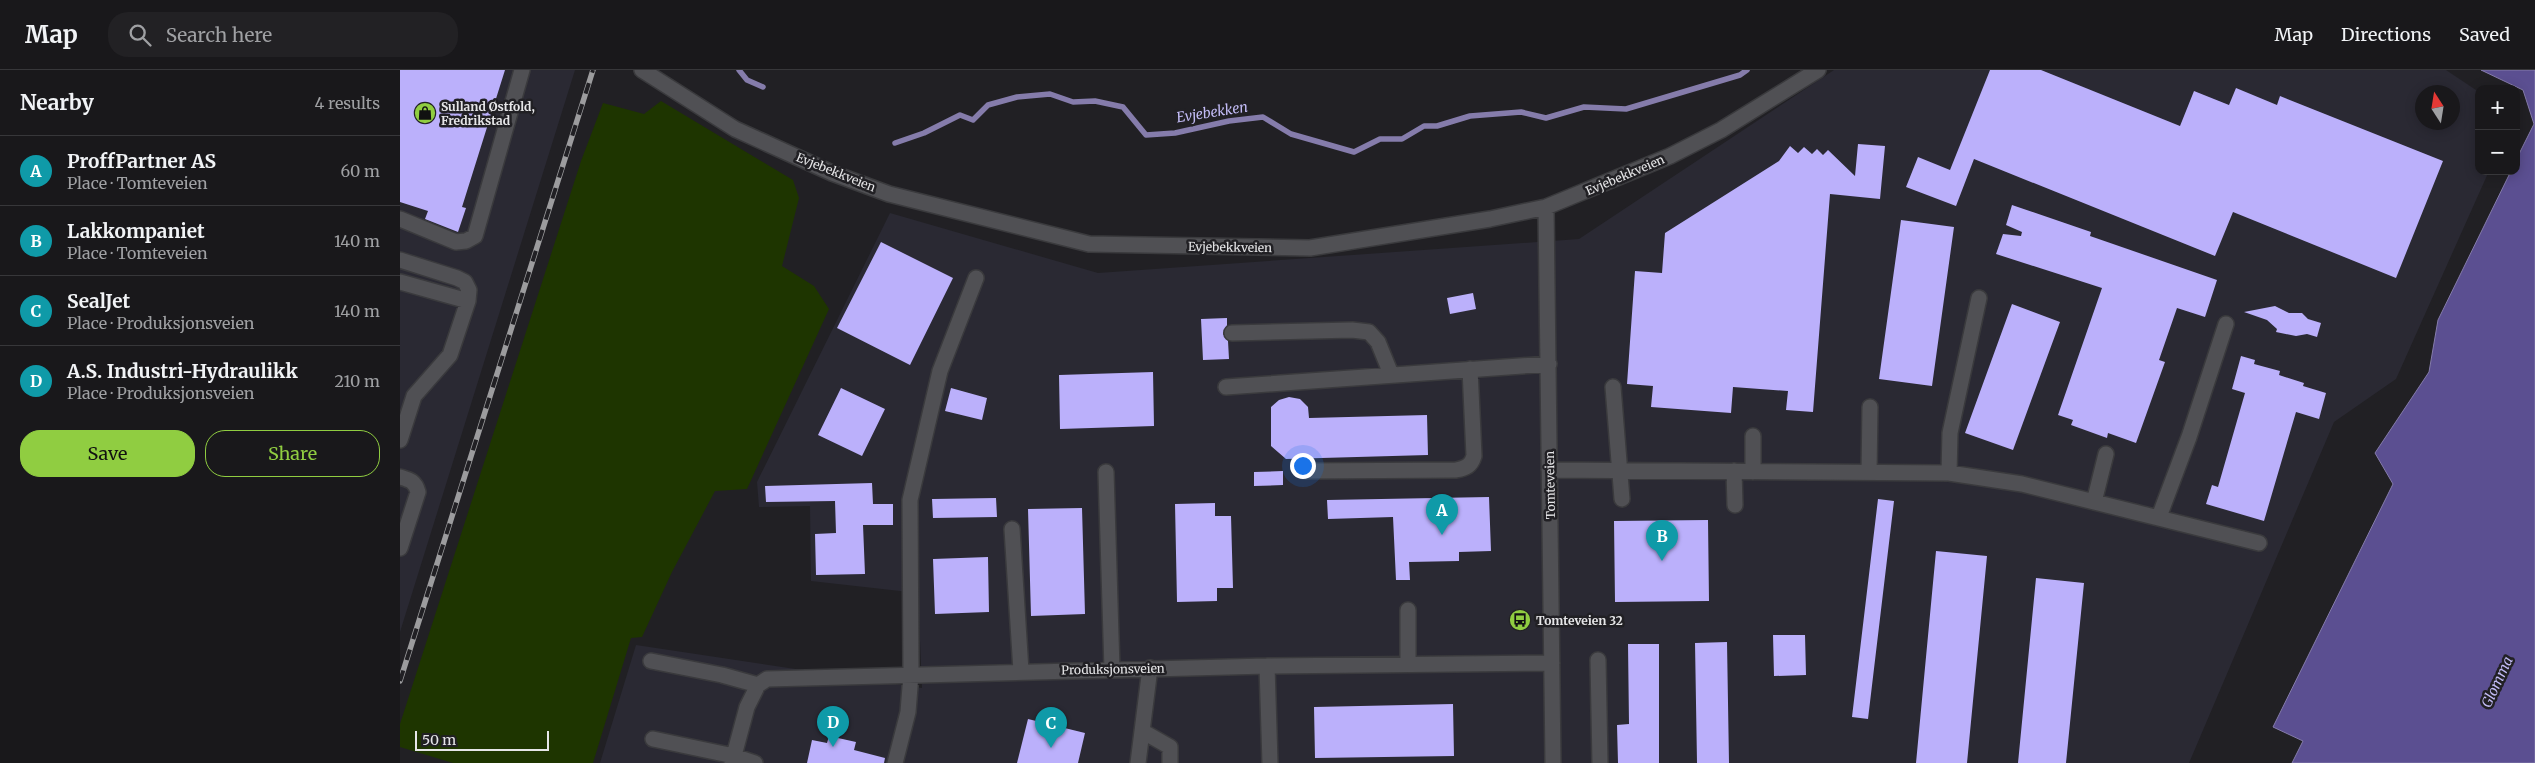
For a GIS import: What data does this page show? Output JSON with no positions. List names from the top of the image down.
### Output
{
  "streets": {
    "street": ["Evjebekkveien", "Tomteveien", "Produksjonsveien"]
  },
  "crossings": [
    ["Evjebekkveien", "Tomteveien"],
    ["Tomteveien", "Produksjonsveien"]
  ],
  "water": ["Evjebekken", "Glomma"],
  "places": {
    "shop": ["Sulland Østfold, Fredrikstad"],
    "bus stop": ["Tomteveien 32"]
  },
  "scale_bar": "50 m",
  "north": "top",
  "page": {
    "header": "Map",
    "search": "Search here",
    "nav": ["Map", "Directions", "Saved"],
    "heading": ["Nearby", "4 results"],
    "map_buttons": ["+", "−"],
    "list": [
      {
        "mark": "A",
        "name": "ProffPartner AS",
        "note": "Place · Tomteveien",
        "value": "60 m"
      },
      {
        "mark": "B",
        "name": "Lakkompaniet",
        "note": "Place · Tomteveien",
        "value": "140 m"
      },
      {
        "mark": "C",
        "name": "SealJet",
        "note": "Place · Produksjonsveien",
        "value": "140 m"
      },
      {
        "mark": "D",
        "name": "A.S. Industri-Hydraulikk",
        "note": "Place · Produksjonsveien",
        "value": "210 m"
      }
    ],
    "buttons": ["Save", "Share"],
    "pins": [
      "A",
      "B",
      "D",
      "C"
    ],
    "scale": "50 m"
  }
}
